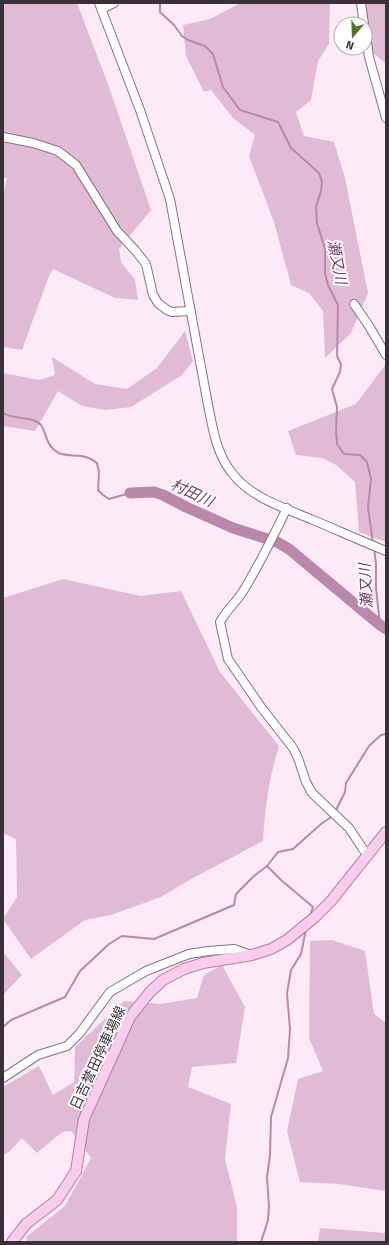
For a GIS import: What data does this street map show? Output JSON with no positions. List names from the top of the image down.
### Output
{
  "streets": {
    "main road": ["日吉誉田停車場線"]
  },
  "water": ["瀬又川", "村田川"],
  "north": "bottom"
}
